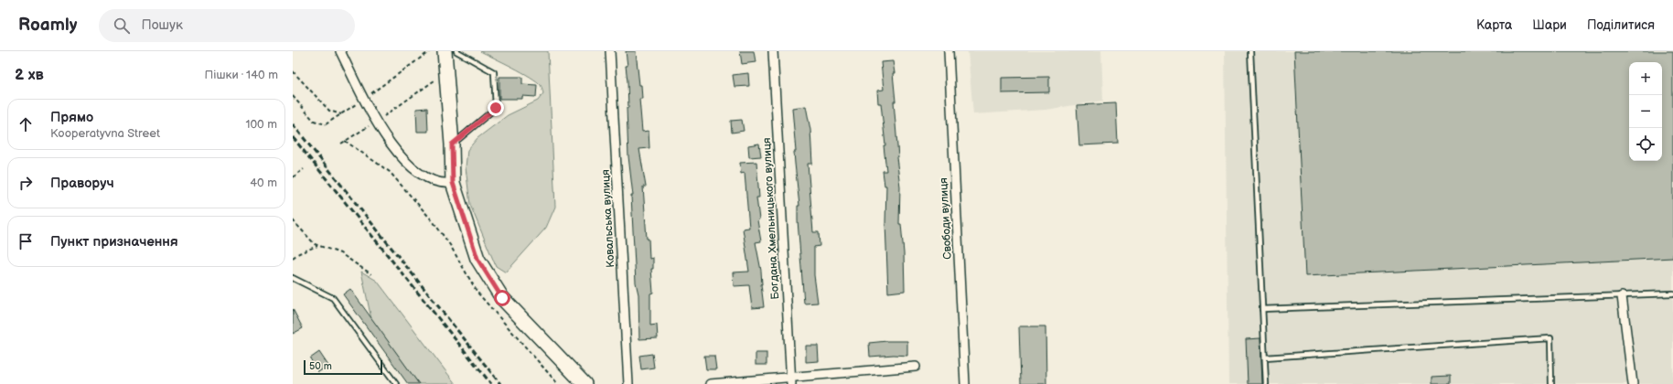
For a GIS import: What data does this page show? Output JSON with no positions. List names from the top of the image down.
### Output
{
  "streets": {
    "street": ["Ковальська вулиця", "Богдана Хмельницького вулиця", "Свободи вулиця"]
  },
  "scale_bar": "50 m",
  "page": {
    "header": "Roamly",
    "search": "Пошук",
    "nav": ["Карта", "Шари", "Поділитися"],
    "heading": ["2 хв", "Пішки · 140 m"],
    "map_buttons": ["+", "−"],
    "list": [
      ["Прямо", "Kooperatyvna Street", "100 m"],
      ["Праворуч", "40 m"],
      "Пункт призначення"
    ],
    "scale": "50 m"
  }
}
